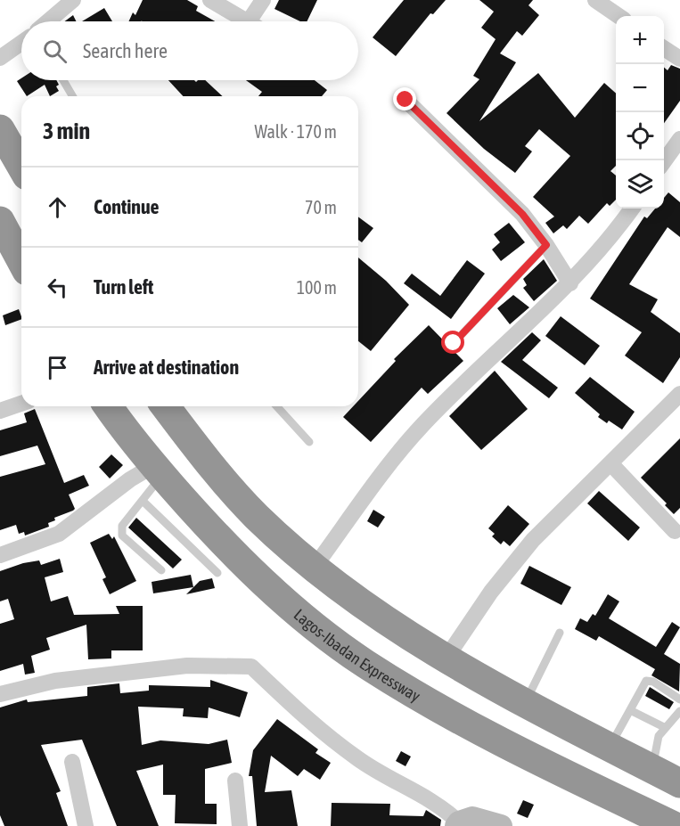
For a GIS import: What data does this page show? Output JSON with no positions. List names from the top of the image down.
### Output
{
  "streets": {
    "highway": ["Lagos-Ibadan Expressway"]
  },
  "page": {
    "map_buttons": ["+", "−"],
    "search": "Search here",
    "heading": ["3 min", "Walk · 170 m"],
    "list": [
      ["Continue", "70 m"],
      ["Turn left", "100 m"],
      "Arrive at destination"
    ]
  }
}
